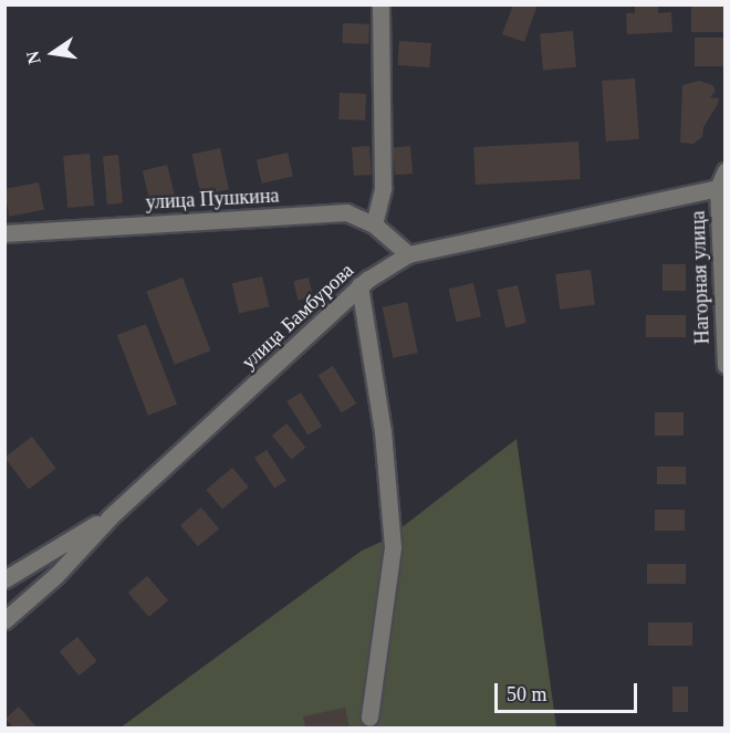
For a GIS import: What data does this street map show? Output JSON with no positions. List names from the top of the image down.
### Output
{
  "streets": {
    "street": ["улица Пушкина", "Нагорная улица", "улица Бамбурова"]
  },
  "crossings": [
    ["улица Пушкина", "улица Бамбурова"],
    ["Нагорная улица", "улица Бамбурова"]
  ],
  "scale_bar": "50 m",
  "north": "left"
}
